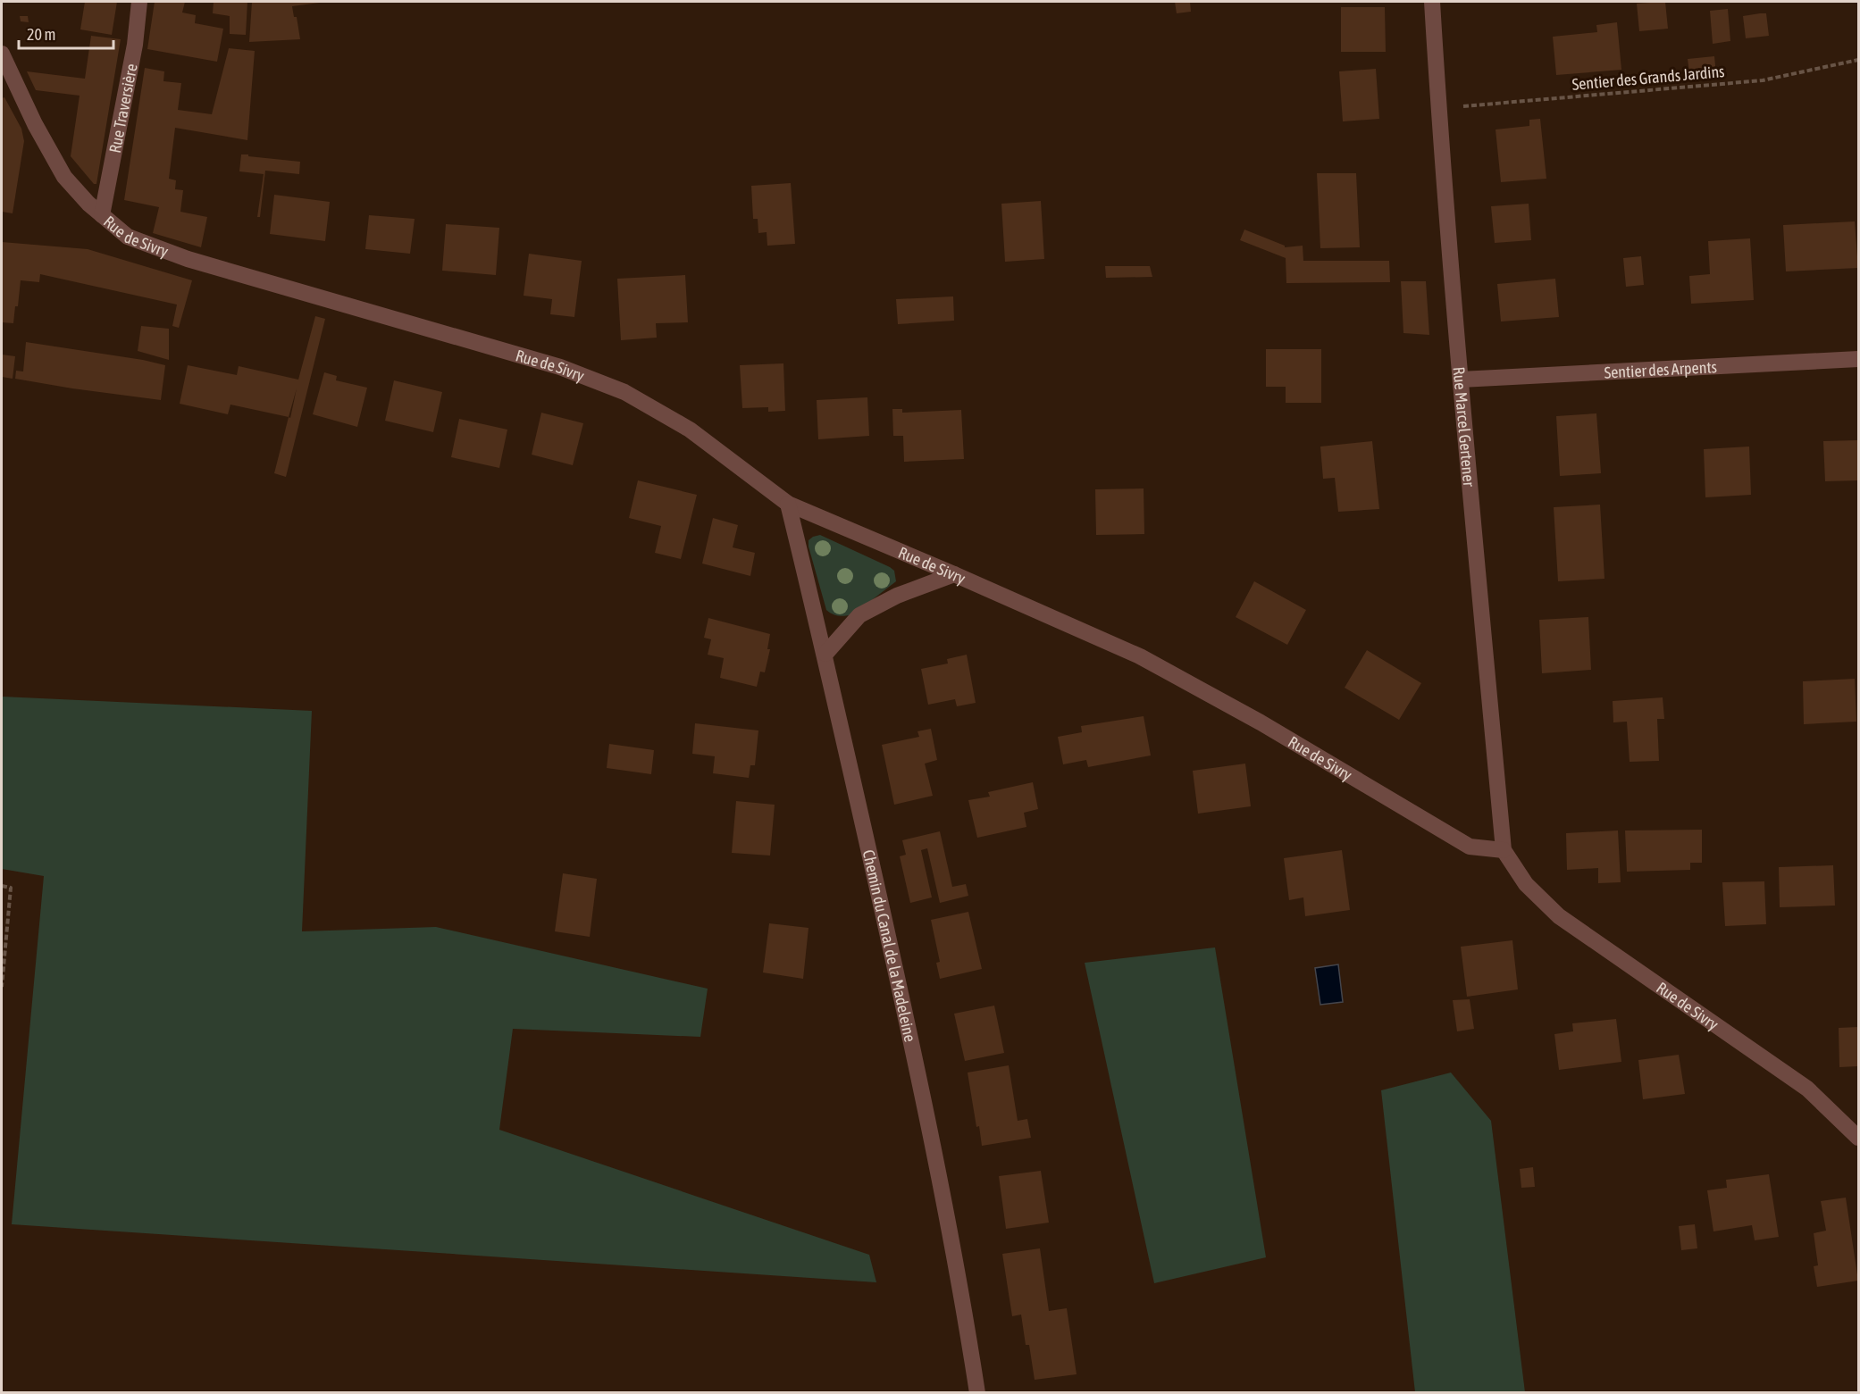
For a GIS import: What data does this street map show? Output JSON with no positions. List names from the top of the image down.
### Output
{
  "streets": {
    "street": [
      "Rue Traversière",
      "Rue de Sivry",
      "Sentier des Arpents",
      "Rue Marcel Gertener",
      "Chemin du Canal de la Madeleine"
    ],
    "path": ["Sentier des Grands Jardins"]
  },
  "crossings": [
    ["Sentier des Grands Jardins", "Rue Marcel Gertener"],
    ["Rue Traversière", "Rue de Sivry"],
    ["Rue de Sivry", "Rue Marcel Gertener"],
    ["Rue de Sivry", "Chemin du Canal de la Madeleine"],
    ["Sentier des Arpents", "Rue Marcel Gertener"]
  ],
  "scale_bar": "20 m"
}
